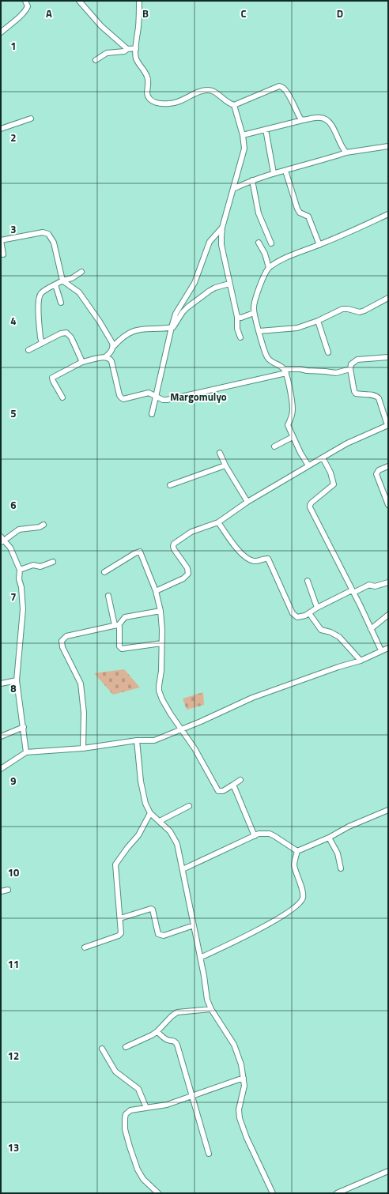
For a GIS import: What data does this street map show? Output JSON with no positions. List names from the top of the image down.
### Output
{
  "districts": ["Margomulyo"],
  "grid": {
    "columns": [
      "A",
      "B",
      "C",
      "D"
    ],
    "rows": [
      "1",
      "2",
      "3",
      "4",
      "5",
      "6",
      "7",
      "8",
      "9",
      "10",
      "11",
      "12",
      "13"
    ]
  }
}
